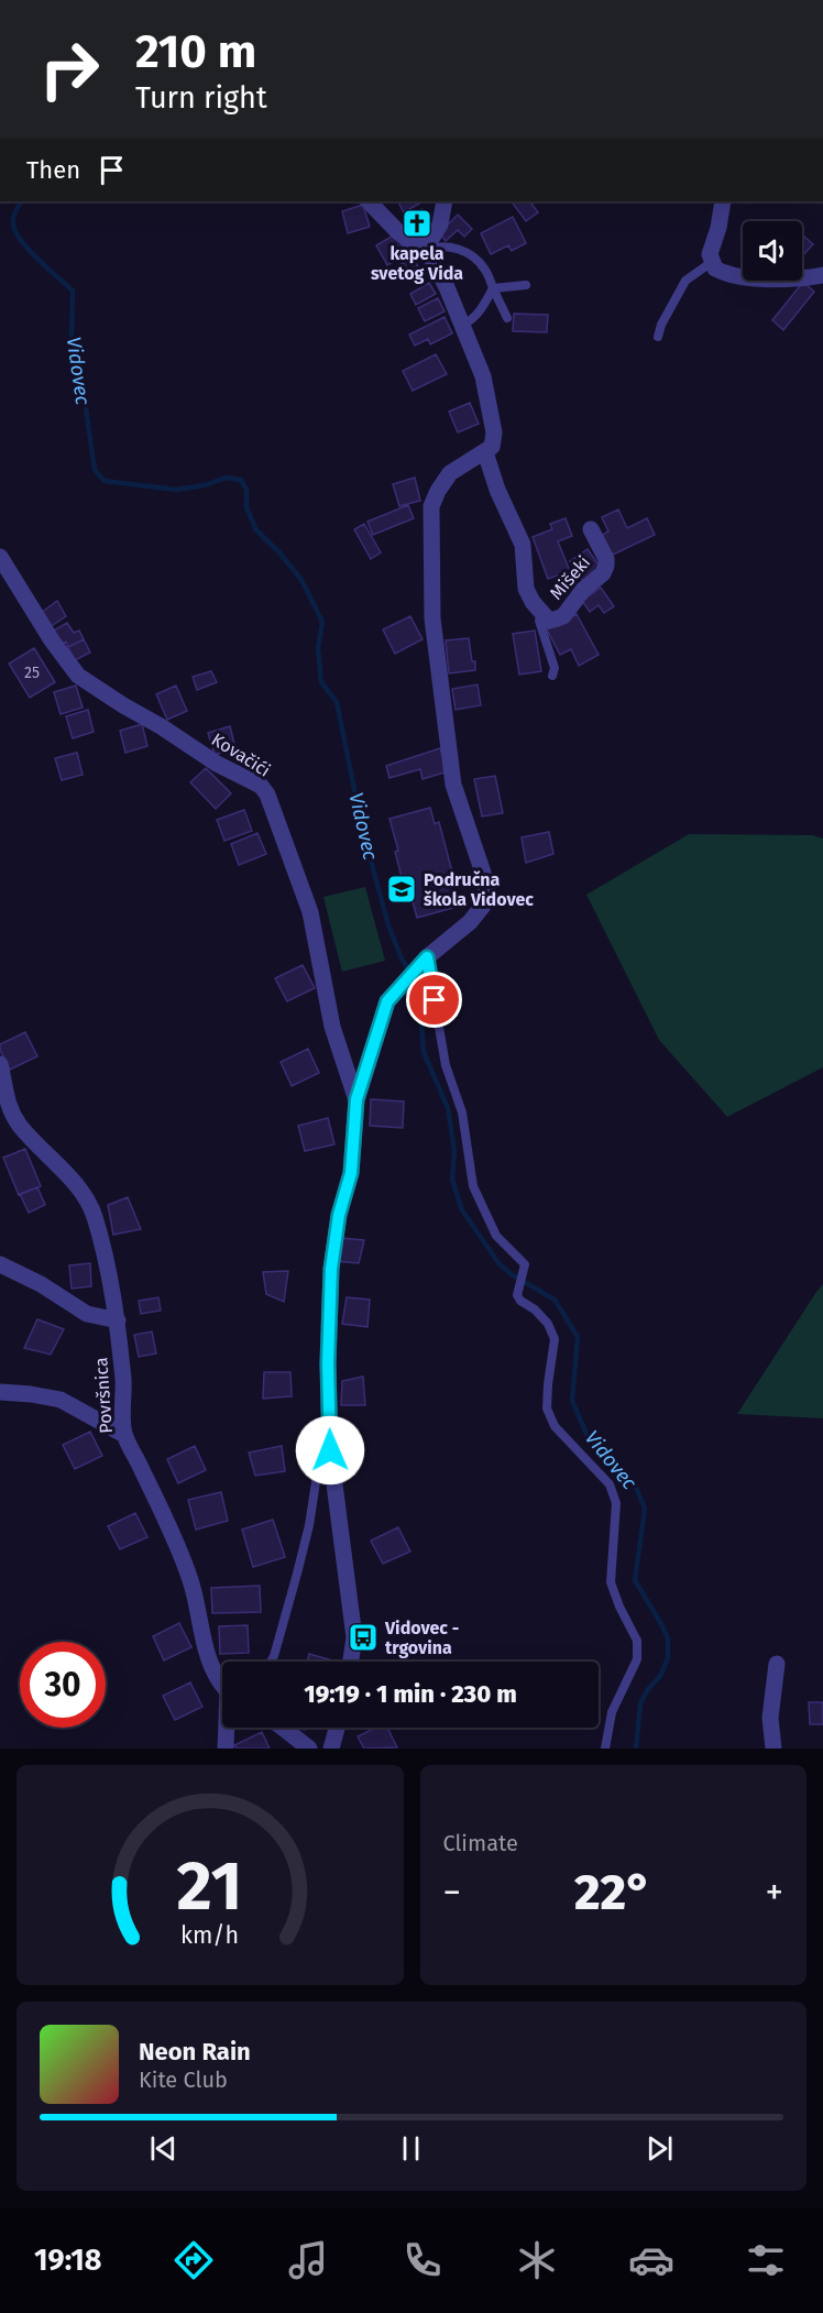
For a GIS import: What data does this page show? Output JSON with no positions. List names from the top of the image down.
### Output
{
  "streets": {
    "street": ["Mišeki", "Kovačići", "Površnica"]
  },
  "water": ["Vidovec"],
  "places": {
    "church": ["kapela svetog Vida"],
    "school or university": ["Područna škola Vidovec"],
    "bus stop": ["Vidovec - trgovina"]
  },
  "house_numbers": ["25"],
  "page": {
    "turn": ["210 m", "Turn right"],
    "then": "Then",
    "limit": "30",
    "trip": "19:19 · 1 min · 230 m",
    "tile": "Climate",
    "heat": ["−", "22°", "+"],
    "song": ["Neon Rain", "Kite Club"],
    "tabs": "19:18",
    "gauge": ["21", "km/h"]
  }
}
